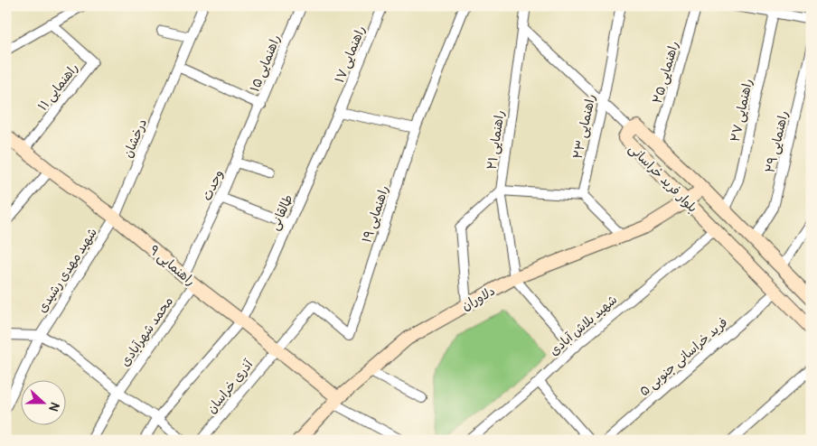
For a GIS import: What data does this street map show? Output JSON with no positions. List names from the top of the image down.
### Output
{
  "streets": {
    "street": [
      "راهنمایی ۱۷",
      "راهنمایی ۱۵",
      "راهنمایی ۲۵",
      "راهنمایی ۱۱",
      "راهنمایی ۲۷",
      "راهنمایی ۲۳",
      "درخشان",
      "راهنمایی ۲۱",
      "راهنمایی ۲۹",
      "بلوار فرید خراسانی",
      "وحدت",
      "طالقانی",
      "راهنمایی ۱۹",
      "راهنمایی ۹",
      "شهید مهدی رشیدی",
      "دلاوران",
      "شهید بلاش آبادی",
      "محمد شهرآبادی",
      "فرید خراسانی جنوبی ۵",
      "آذری خراسان"
    ]
  },
  "crossings": [
    ["راهنمایی ۱۷", "طالقانی"],
    ["راهنمایی ۱۵", "وحدت"],
    ["راهنمایی ۲۵", "بلوار فرید خراسانی"],
    ["راهنمایی ۱۱", "راهنمایی ۹"],
    ["راهنمایی ۲۷", "بلوار فرید خراسانی"],
    ["درخشان", "راهنمایی ۹"],
    ["درخشان", "شهید مهدی رشیدی"],
    ["راهنمایی ۲۱", "دلاوران"],
    ["راهنمایی ۲۹", "بلوار فرید خراسانی"],
    ["بلوار فرید خراسانی", "دلاوران"],
    ["بلوار فرید خراسانی", "شهید بلاش آبادی"],
    ["بلوار فرید خراسانی", "فرید خراسانی جنوبی ۵"],
    ["وحدت", "راهنمایی ۹"],
    ["طالقانی", "راهنمایی ۹"],
    ["راهنمایی ۱۹", "راهنمایی ۹"],
    ["راهنمایی ۱۹", "آذری خراسان"],
    ["راهنمایی ۹", "شهید مهدی رشیدی"],
    ["راهنمایی ۹", "دلاوران"],
    ["راهنمایی ۹", "محمد شهرآبادی"],
    ["راهنمایی ۹", "آذری خراسان"]
  ],
  "north": "right"
}
